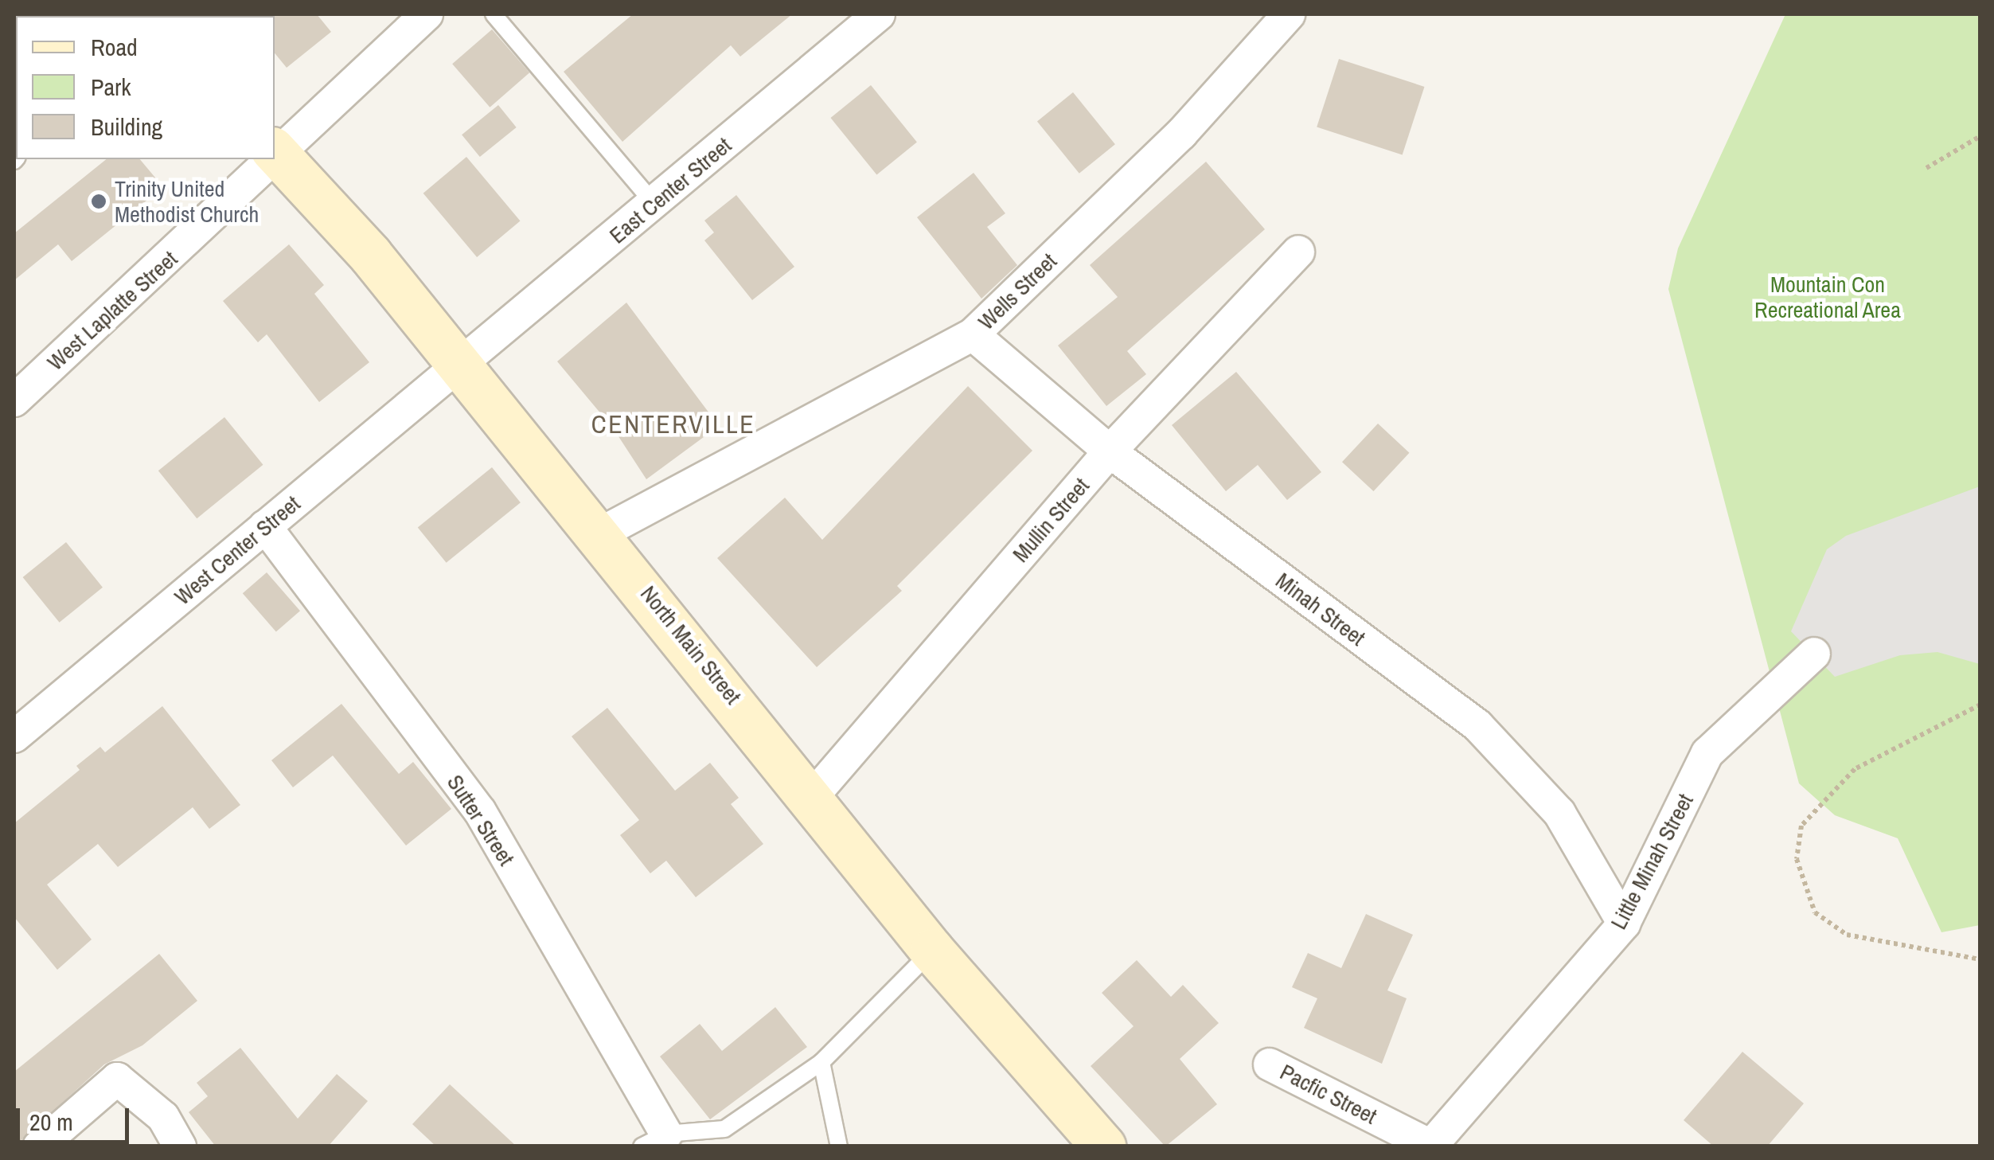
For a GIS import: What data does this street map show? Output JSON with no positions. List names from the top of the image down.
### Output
{
  "streets": {
    "main road": ["North Main Street"],
    "street": [
      "East Center Street",
      "Wells Street",
      "West Laplatte Street",
      "Mullin Street",
      "West Center Street",
      "Minah Street",
      "Sutter Street",
      "Little Minah Street",
      "Pacfic Street"
    ]
  },
  "crossings": [
    ["East Center Street", "West Center Street"],
    ["East Center Street", "North Main Street"],
    ["Wells Street", "Minah Street"],
    ["Wells Street", "North Main Street"],
    ["West Laplatte Street", "North Main Street"],
    ["Mullin Street", "Minah Street"],
    ["Mullin Street", "North Main Street"],
    ["West Center Street", "North Main Street"],
    ["West Center Street", "Sutter Street"],
    ["Minah Street", "Little Minah Street"],
    ["Little Minah Street", "Pacfic Street"]
  ],
  "districts": ["CENTERVILLE"],
  "parks": ["Mountain Con Recreational Area"],
  "places": ["Trinity United Methodist Church"],
  "legend": ["Road", "Park", "Building"],
  "scale_bar": "20 m"
}
